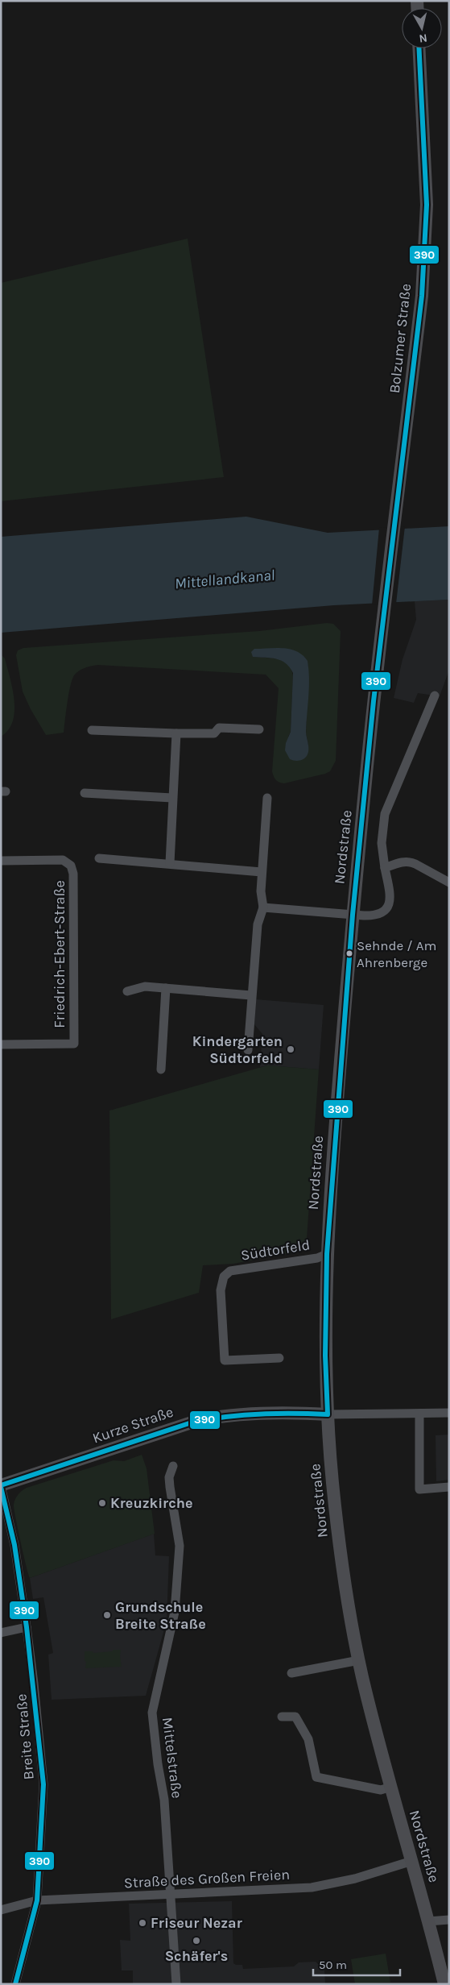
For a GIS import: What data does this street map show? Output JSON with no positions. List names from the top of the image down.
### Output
{
  "streets": {
    "main road": ["Bolzumer Straße", "Nordstraße", "Kurze Straße"],
    "street": [
      "Friedrich-Ebert-Straße",
      "Südtorfeld",
      "Breite Straße",
      "Mittelstraße",
      "Straße des Großen Freien"
    ]
  },
  "crossings": [
    ["Bolzumer Straße", "Nordstraße"],
    ["Nordstraße", "Südtorfeld"],
    ["Nordstraße", "Kurze Straße"],
    ["Nordstraße", "Straße des Großen Freien"],
    ["Kurze Straße", "Breite Straße"],
    ["Breite Straße", "Straße des Großen Freien"],
    ["Mittelstraße", "Straße des Großen Freien"]
  ],
  "water": ["Mittellandkanal"],
  "places": [
    "Sehnde / Am Ahrenberge",
    "Kindergarten Südtorfeld",
    "Kreuzkirche",
    "Grundschule Breite Straße",
    "Friseur Nezar",
    "Schäfer's"
  ],
  "lines": ["transit line 390"],
  "scale_bar": "50 m",
  "north": "bottom"
}
